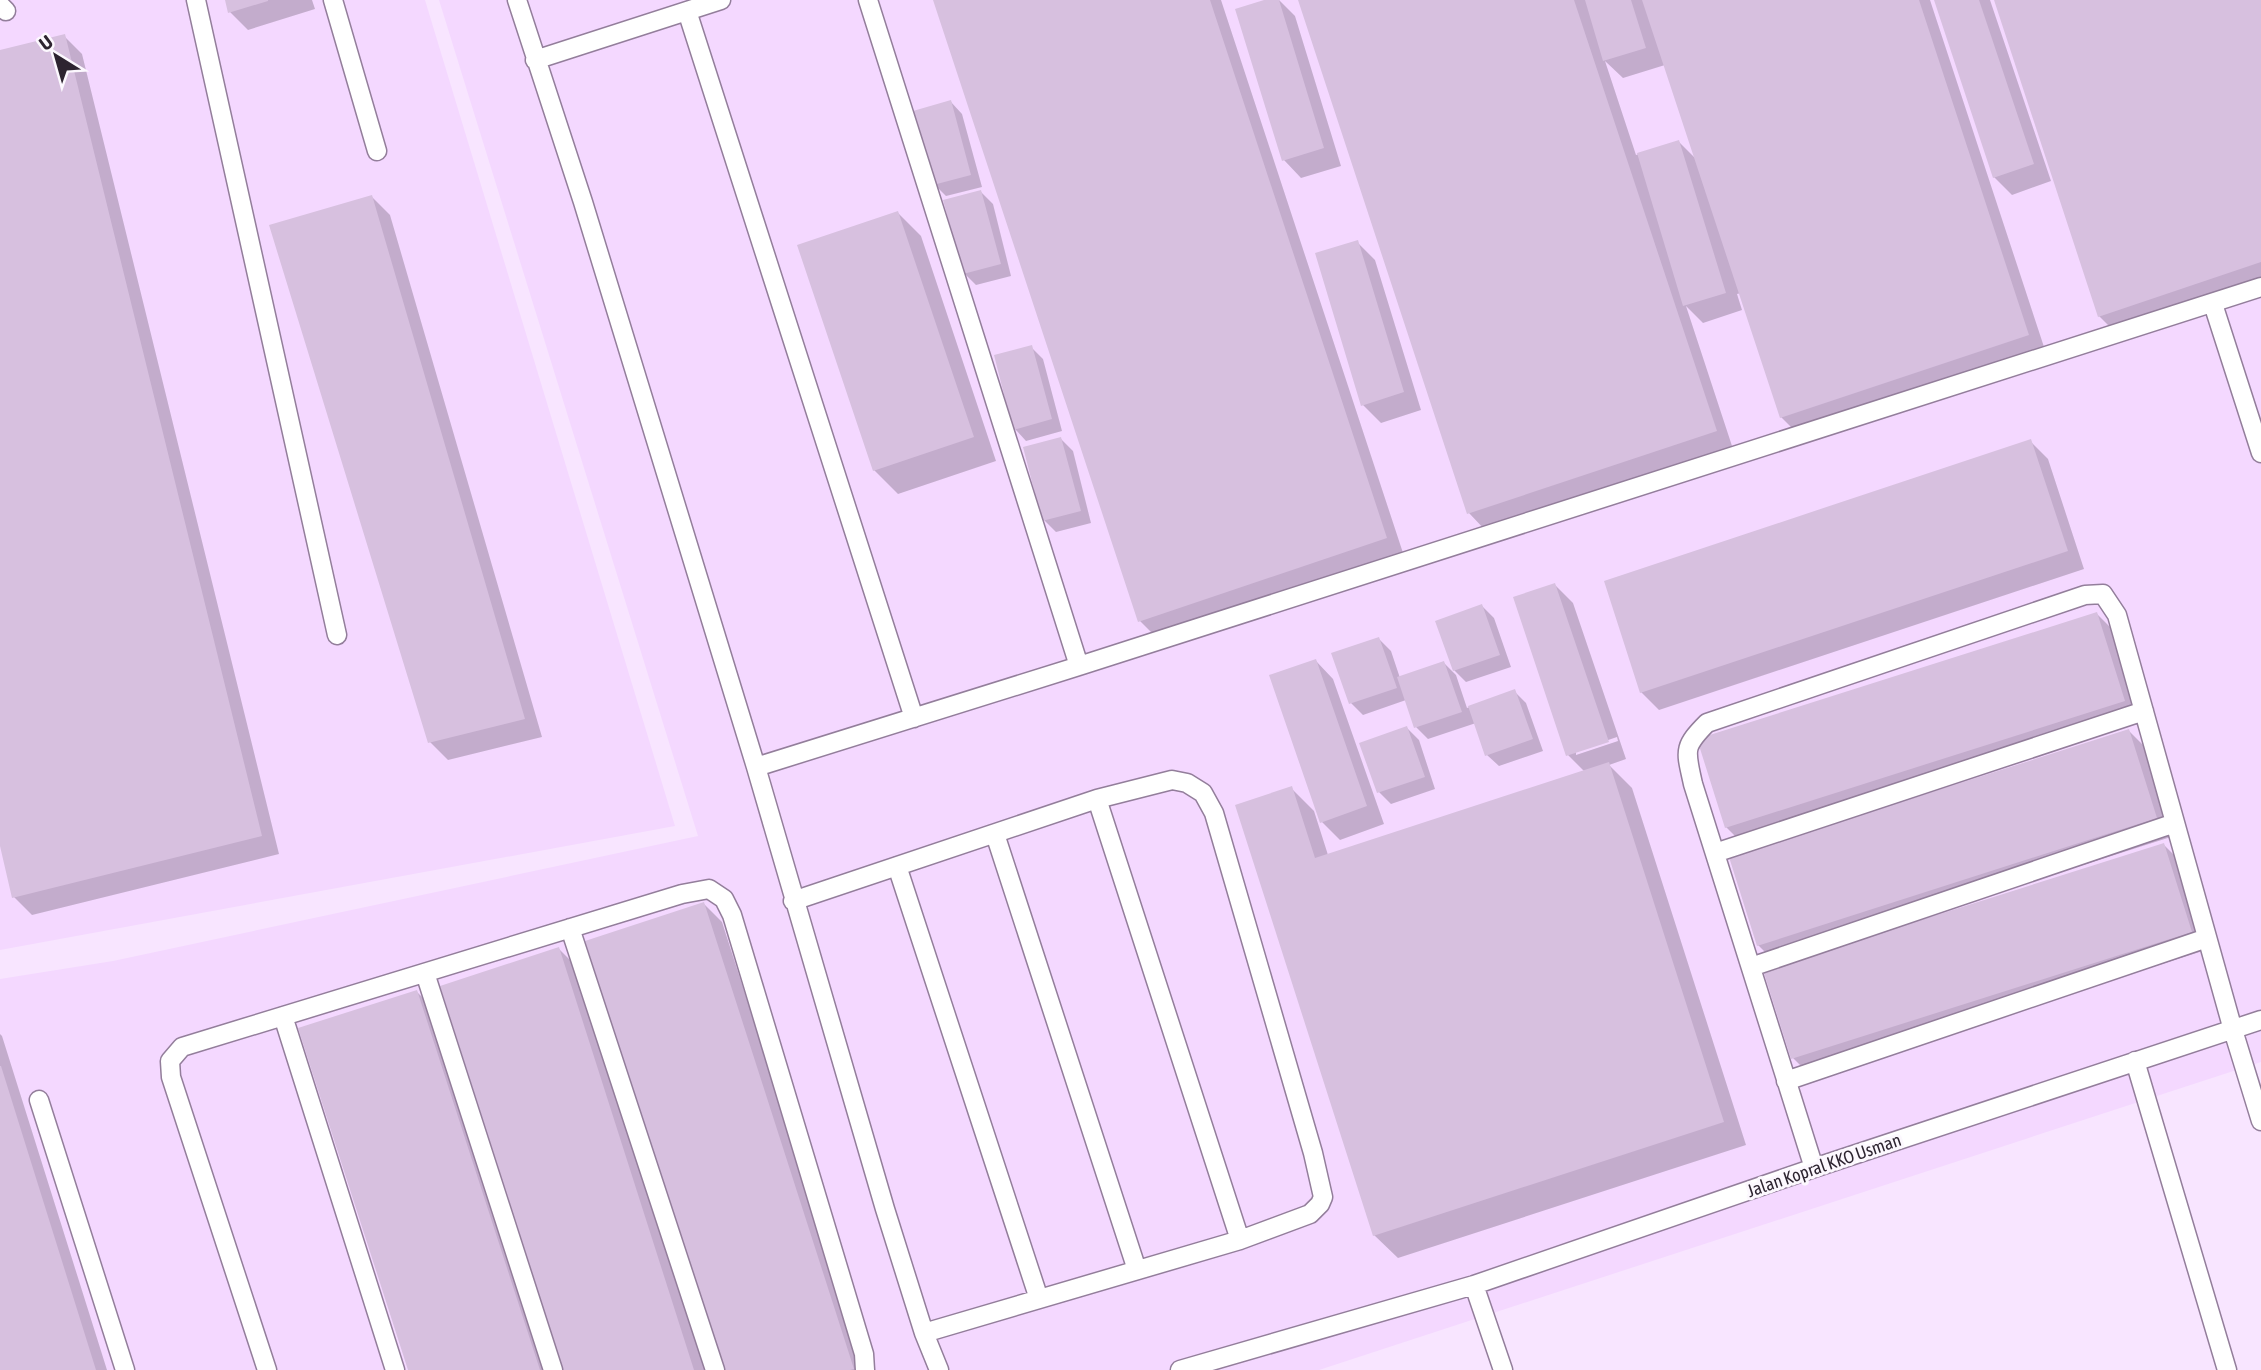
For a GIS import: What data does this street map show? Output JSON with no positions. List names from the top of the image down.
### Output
{
  "streets": {
    "lane": ["Jalan Kopral KKO Usman"]
  },
  "north": "top left"
}
